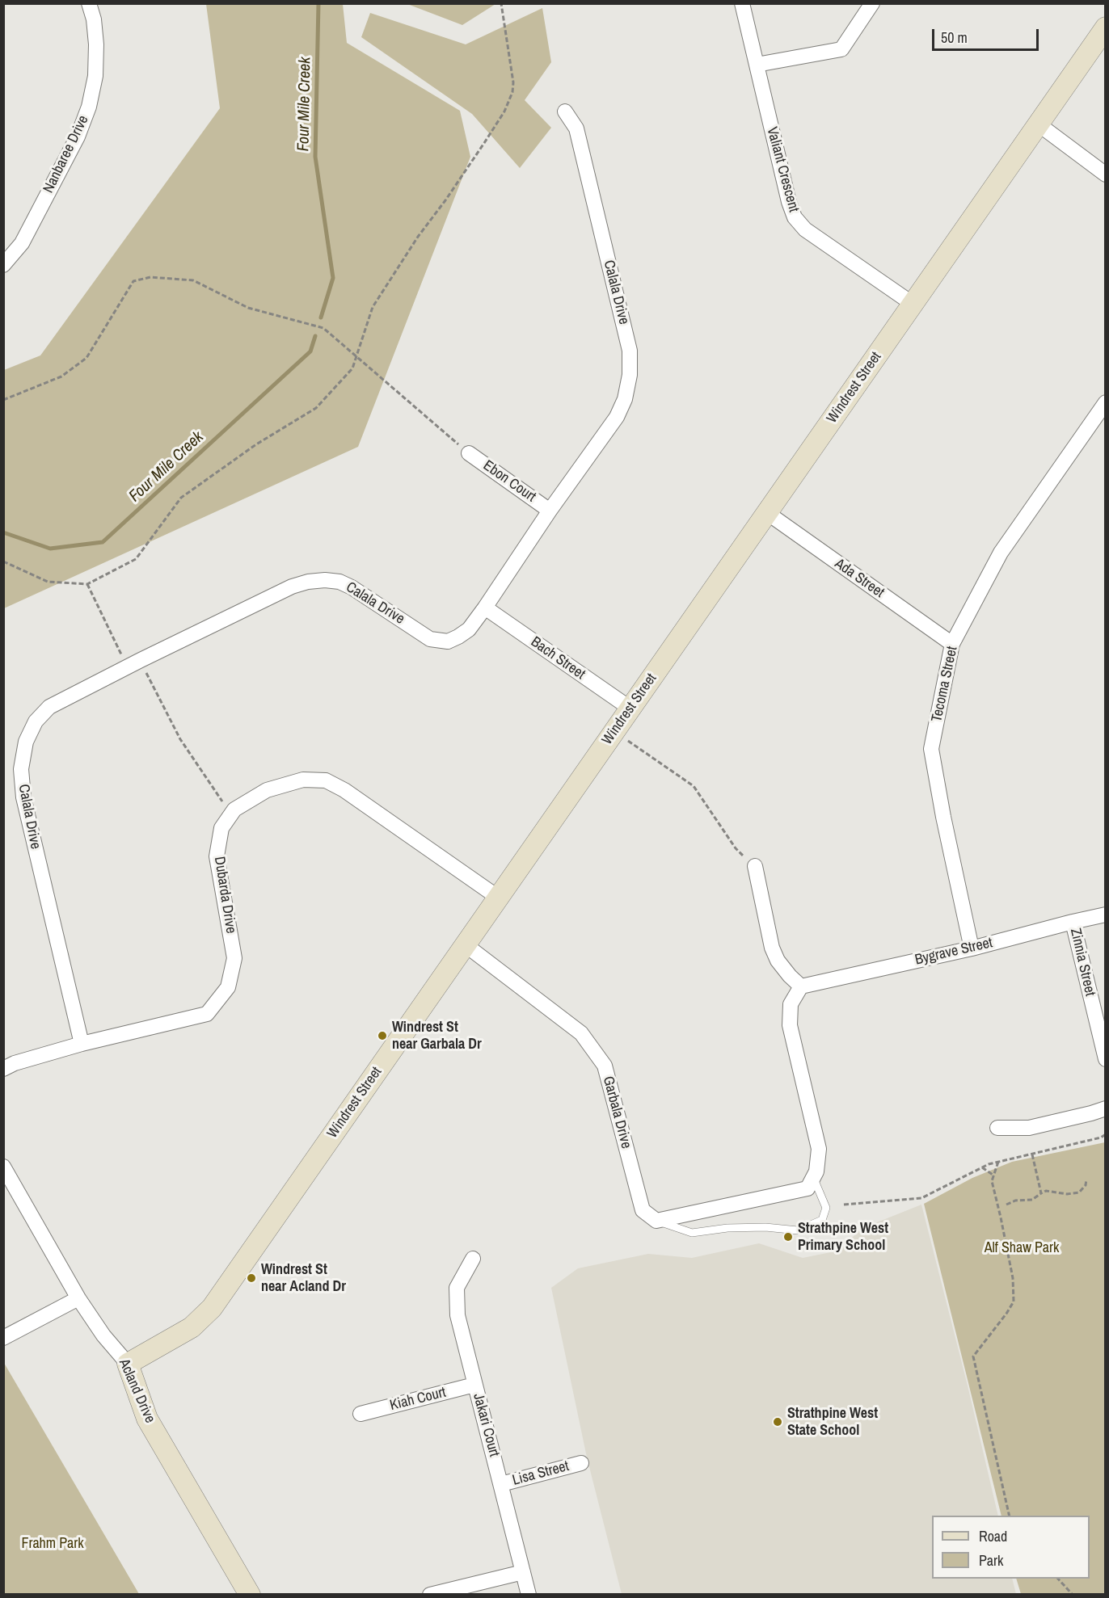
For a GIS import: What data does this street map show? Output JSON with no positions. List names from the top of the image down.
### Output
{
  "streets": {
    "street": [
      "Nanbaree Drive",
      "Valiant Crescent",
      "Calala Drive",
      "Windrest Street",
      "Ebon Court",
      "Ada Street",
      "Bach Street",
      "Tecoma Street",
      "Dubarda Drive",
      "Bygrave Street",
      "Zinnia Street",
      "Garbala Drive",
      "Acland Drive",
      "Kiah Court",
      "Jakari Court",
      "Lisa Street"
    ]
  },
  "crossings": [
    ["Valiant Crescent", "Windrest Street"],
    ["Calala Drive", "Ebon Court"],
    ["Calala Drive", "Bach Street"],
    ["Calala Drive", "Dubarda Drive"],
    ["Windrest Street", "Ada Street"],
    ["Windrest Street", "Bach Street"],
    ["Windrest Street", "Dubarda Drive"],
    ["Windrest Street", "Garbala Drive"],
    ["Windrest Street", "Acland Drive"],
    ["Ada Street", "Tecoma Street"],
    ["Tecoma Street", "Bygrave Street"],
    ["Bygrave Street", "Zinnia Street"],
    ["Kiah Court", "Jakari Court"],
    ["Jakari Court", "Lisa Street"]
  ],
  "water": ["Four Mile Creek"],
  "parks": ["Alf Shaw Park", "Frahm Park"],
  "places": [
    "Windrest St near Garbala Dr",
    "Strathpine West Primary School",
    "Windrest St near Acland Dr",
    "Strathpine West State School"
  ],
  "legend": ["Road", "Park"],
  "scale_bar": "50 m"
}
